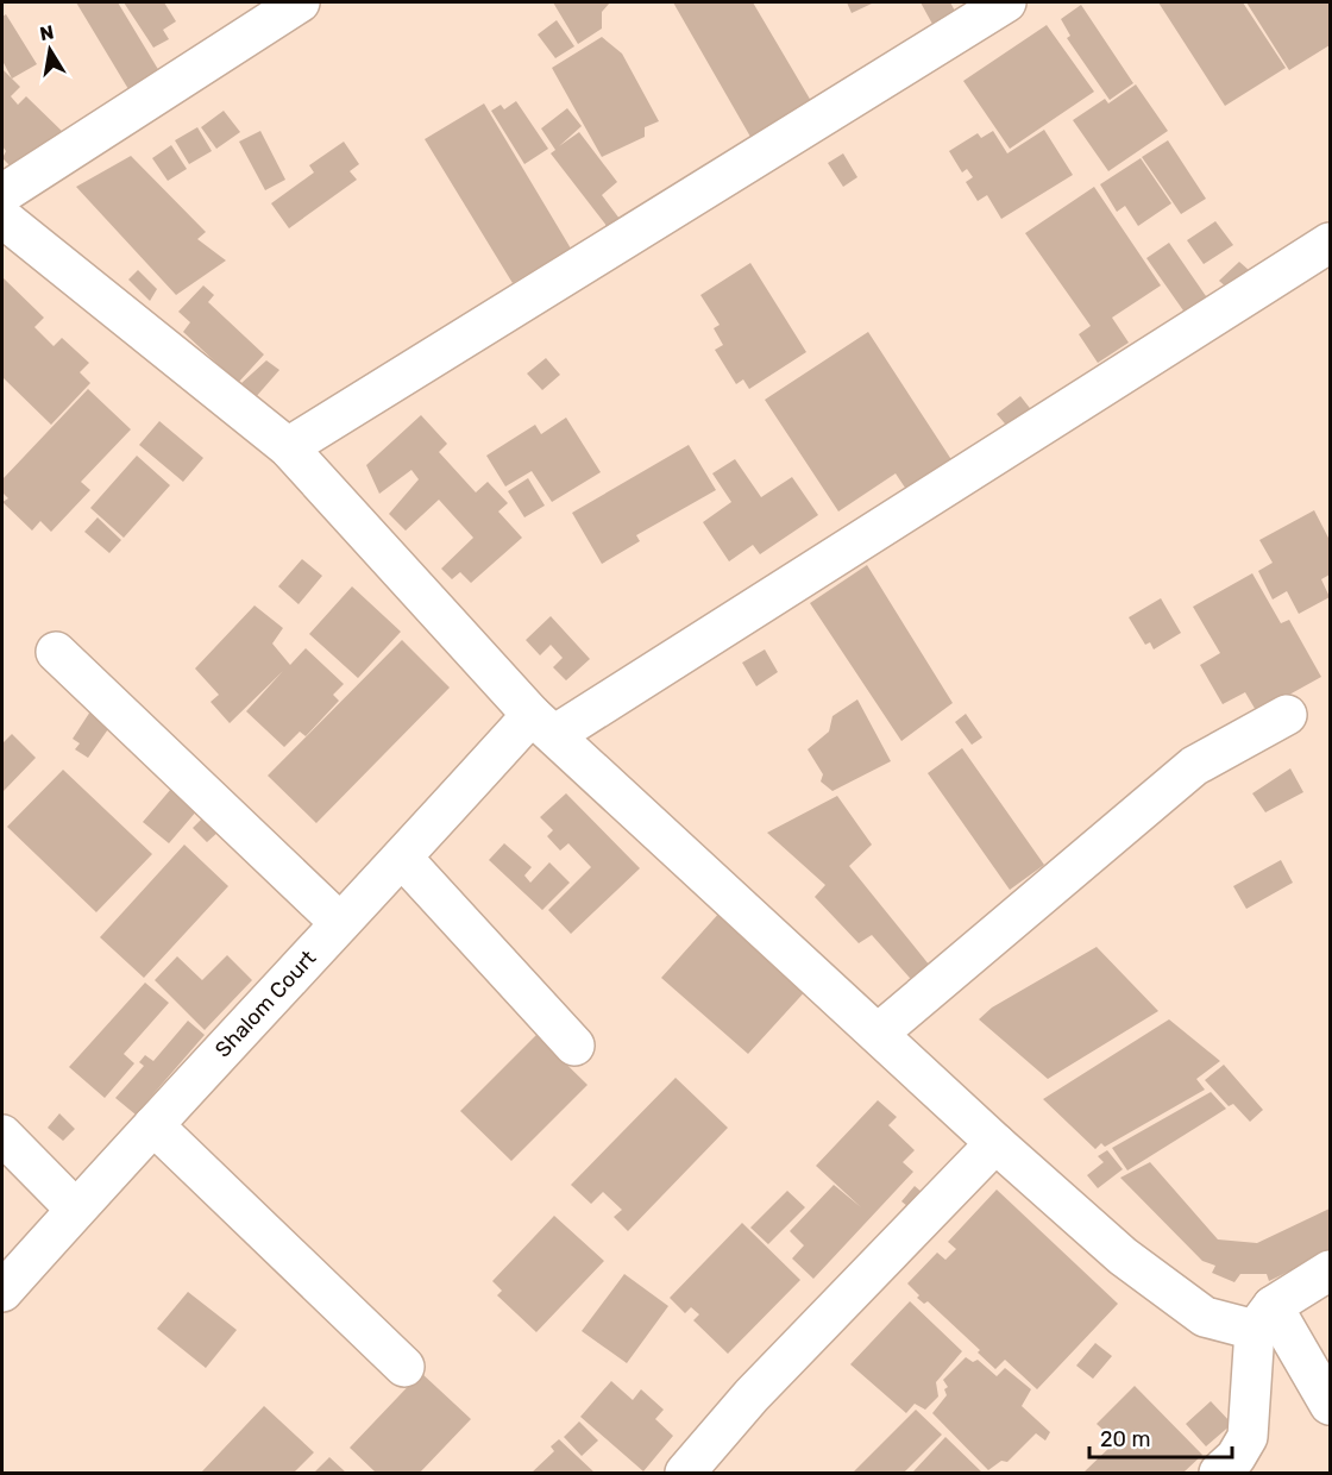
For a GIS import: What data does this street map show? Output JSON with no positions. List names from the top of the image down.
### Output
{
  "streets": {
    "street": ["Shalom Court"]
  },
  "scale_bar": "20 m",
  "north": "top"
}
